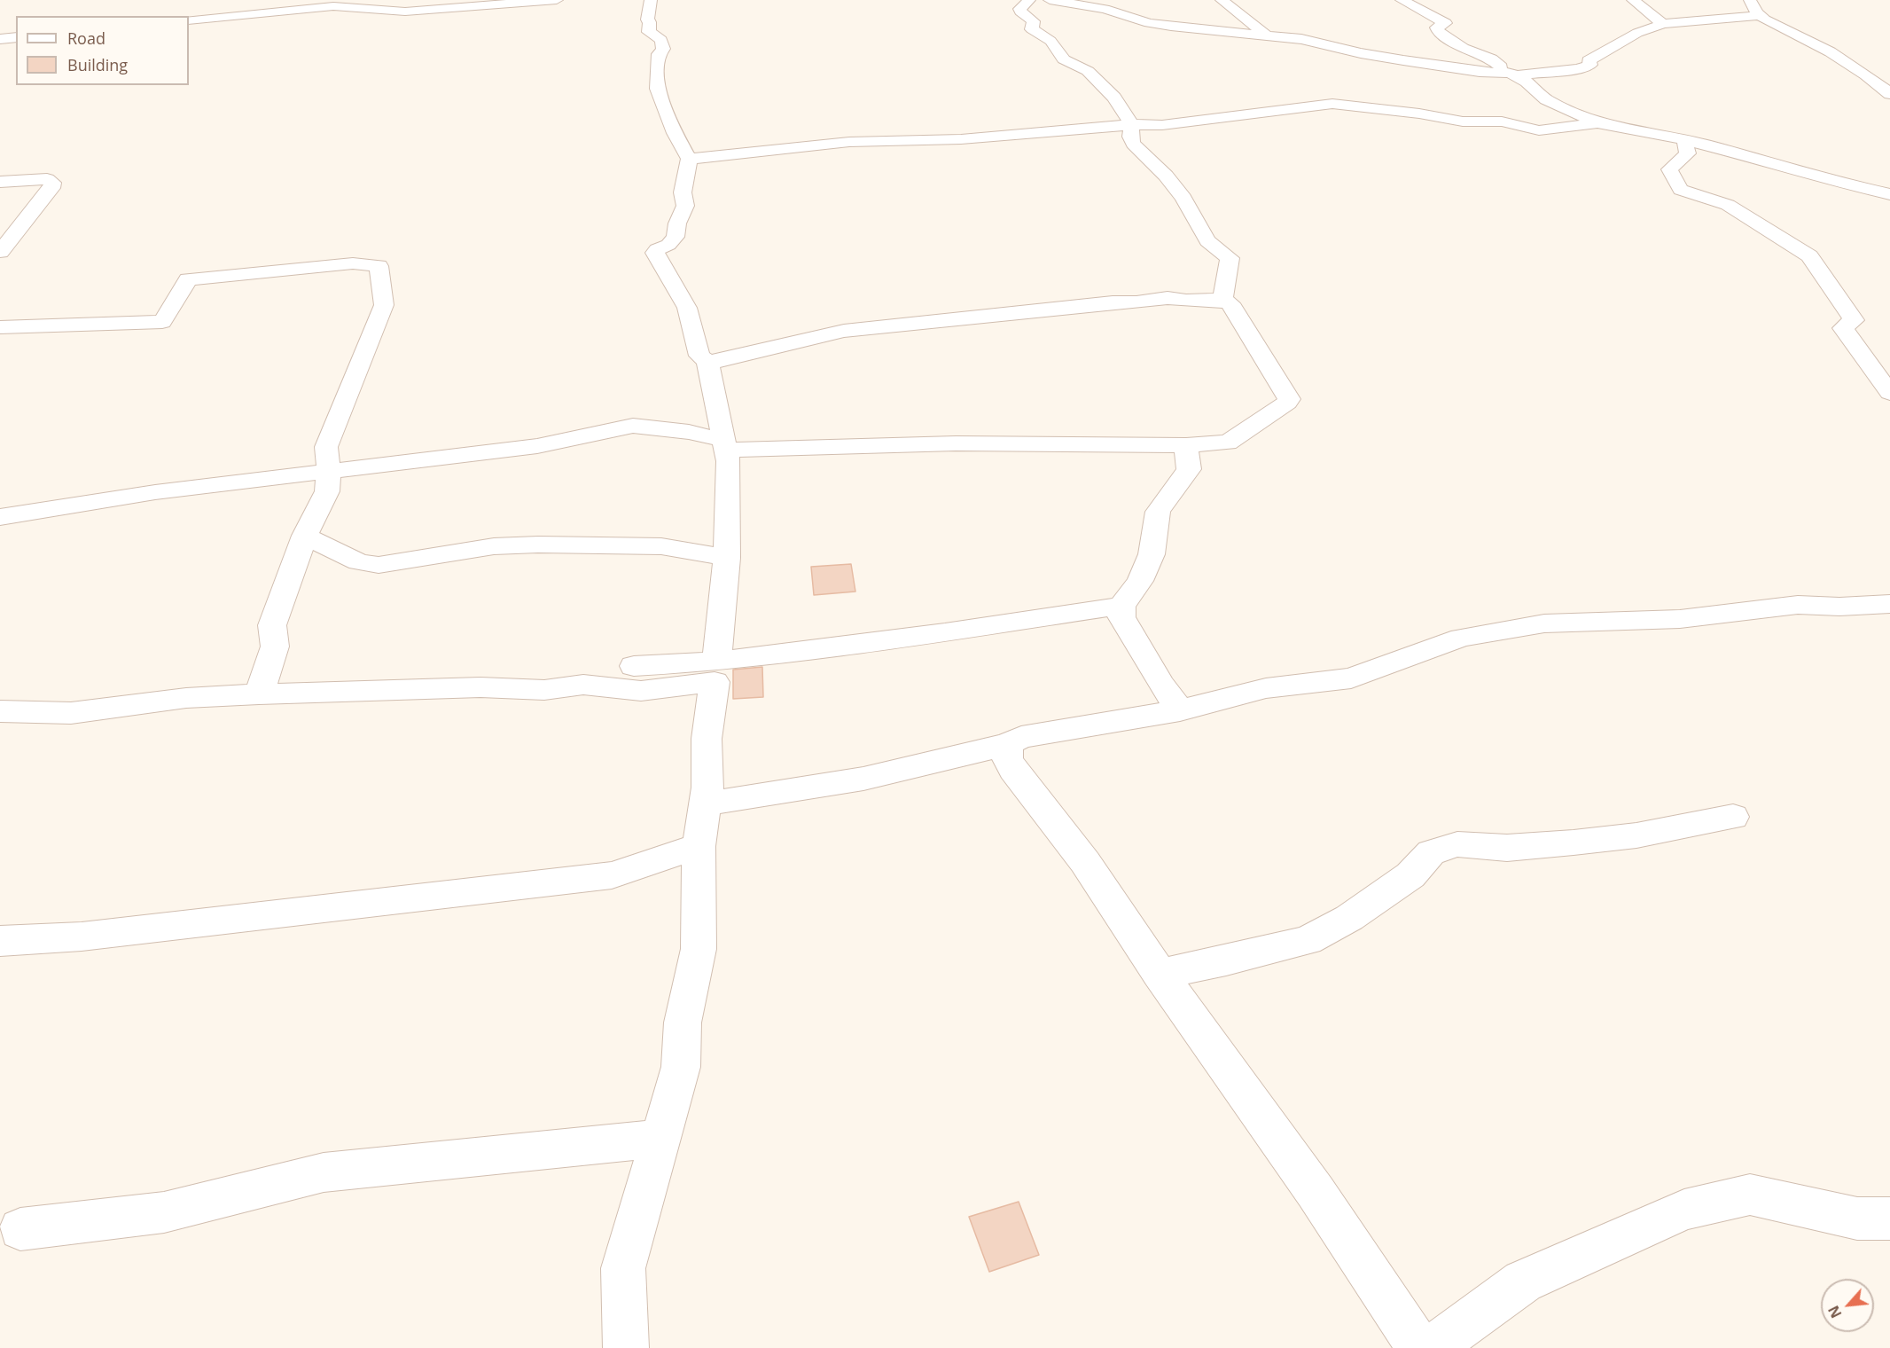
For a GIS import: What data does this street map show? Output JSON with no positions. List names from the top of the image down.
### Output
{
  "legend": ["Road", "Building"],
  "north": "bottom left"
}
